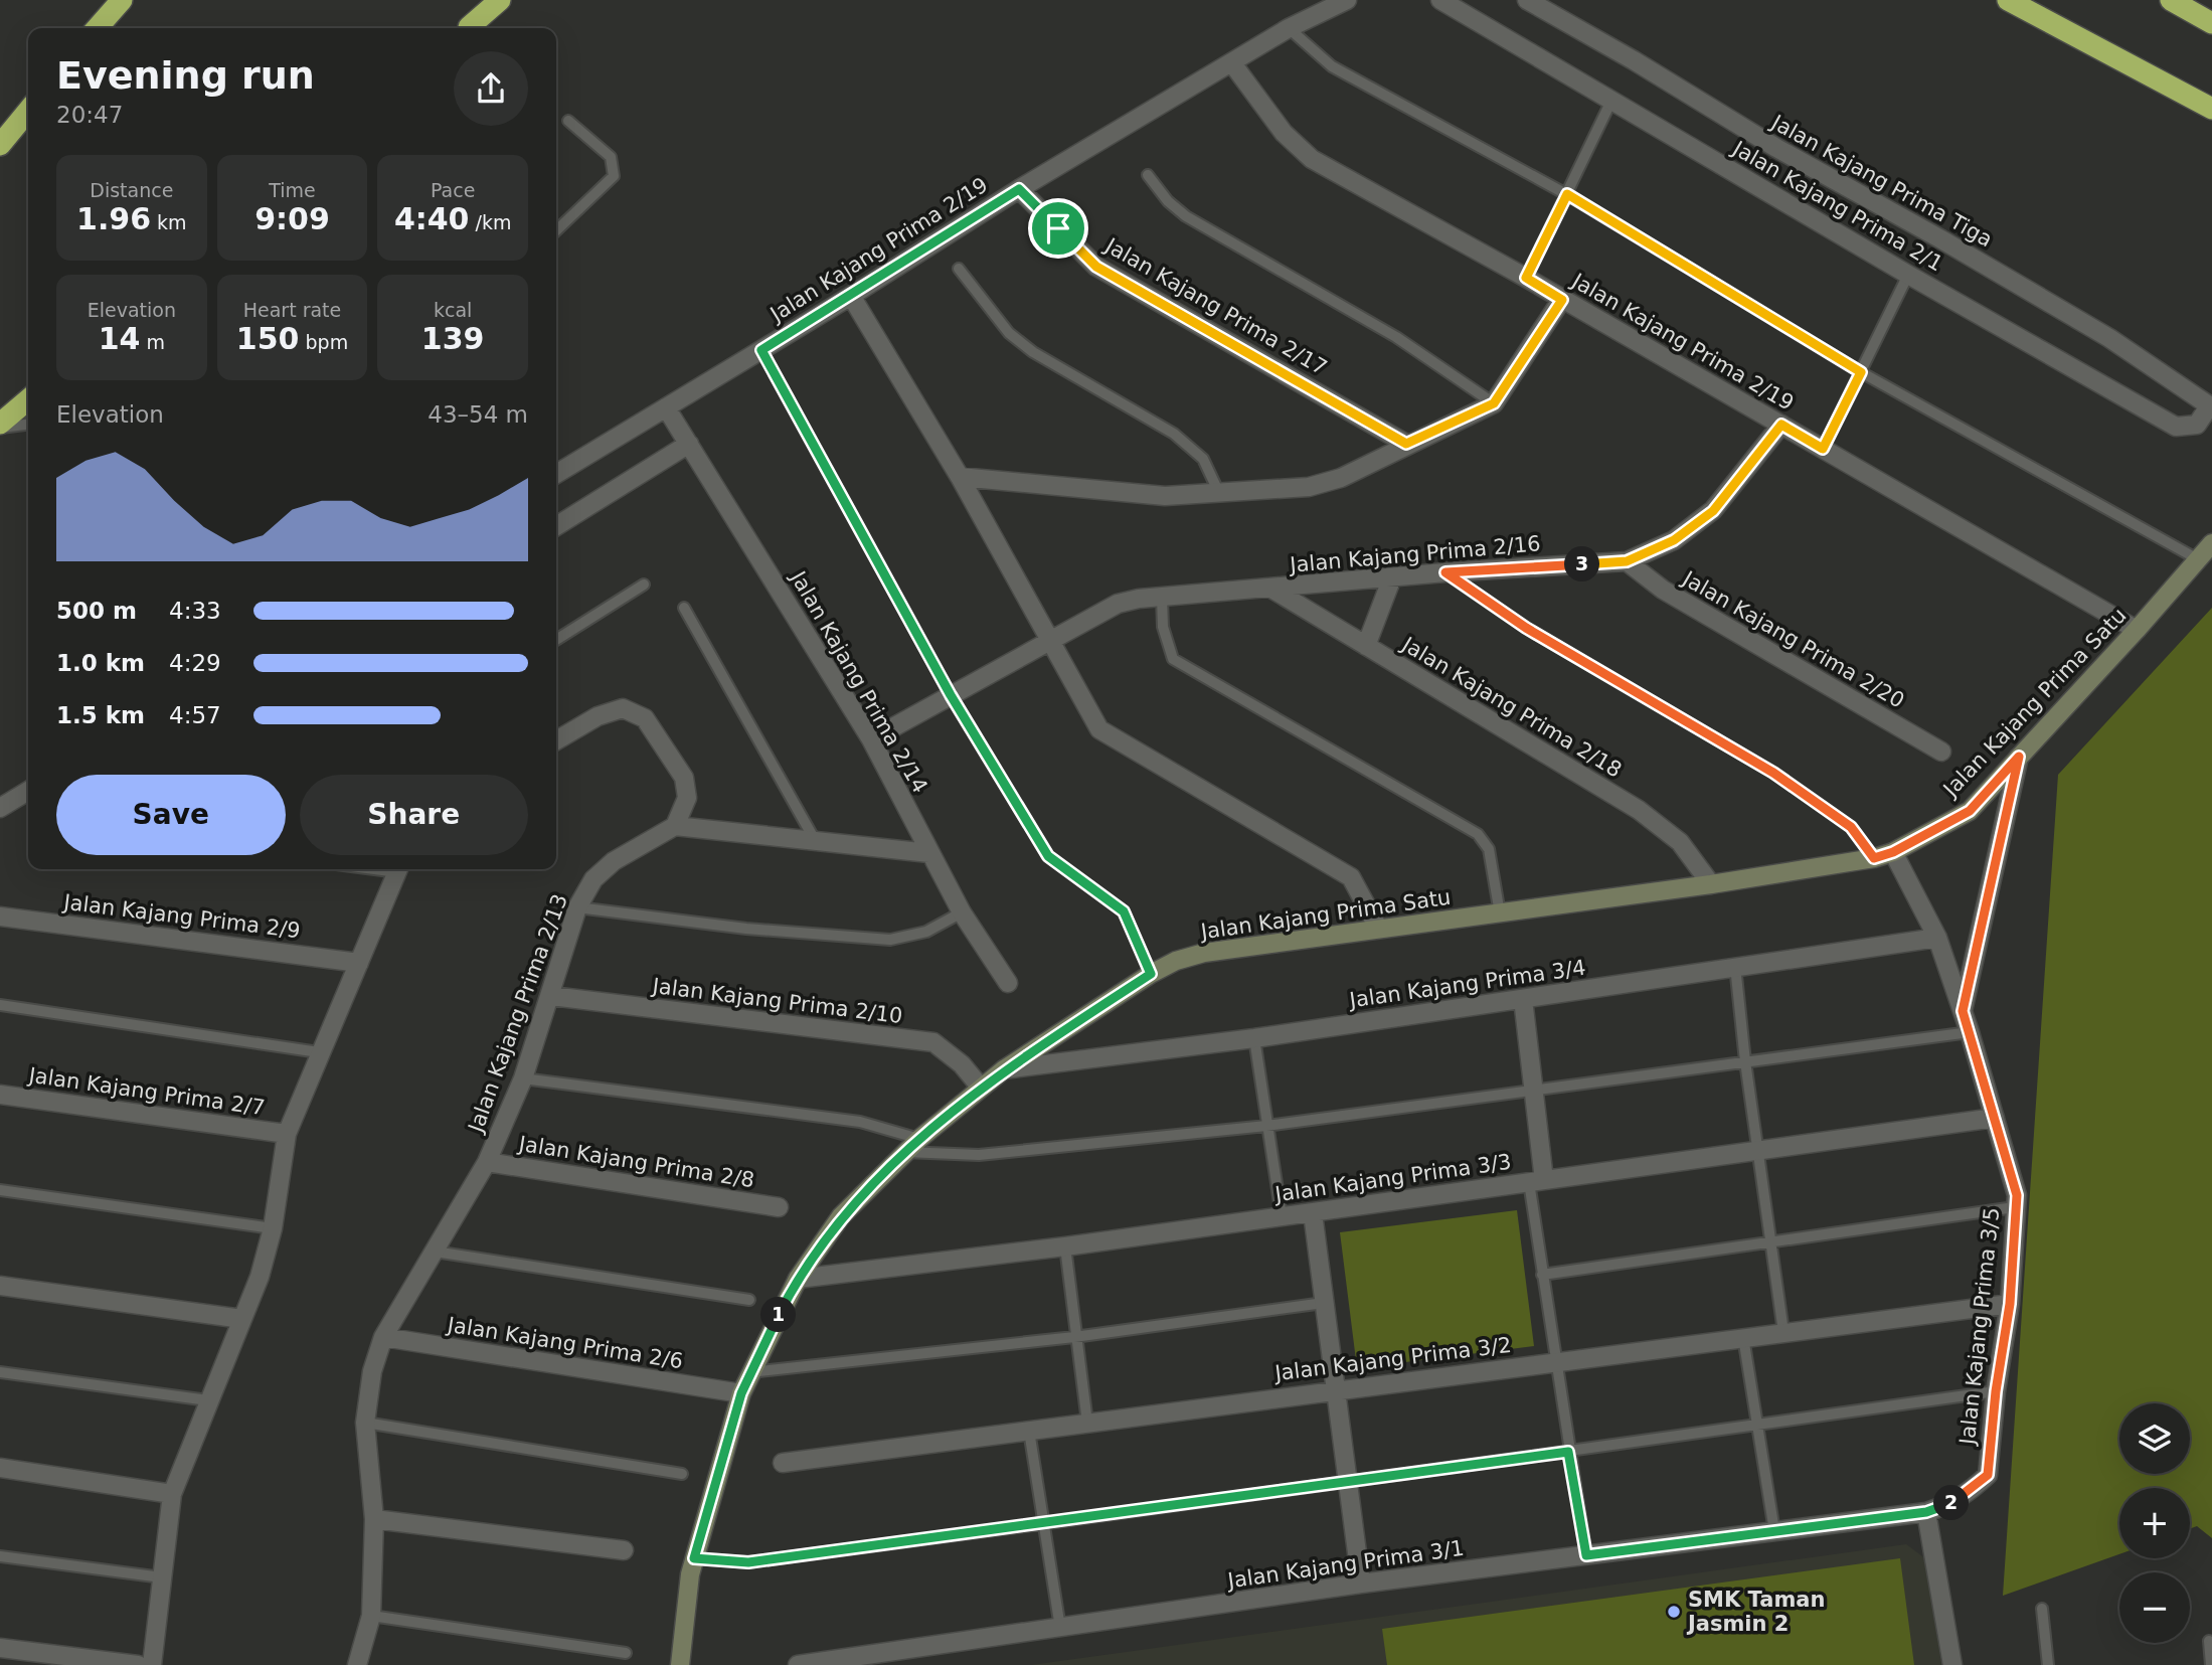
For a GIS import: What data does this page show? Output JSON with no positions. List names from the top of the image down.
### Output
{
  "streets": {
    "street": [
      "Jalan Kajang Prima Tiga",
      "Jalan Kajang Prima 2/1",
      "Jalan Kajang Prima 2/19",
      "Jalan Kajang Prima 2/17",
      "Jalan Kajang Prima 2/16",
      "Jalan Kajang Prima 2/20",
      "Jalan Kajang Prima 2/14",
      "Jalan Kajang Prima Satu",
      "Jalan Kajang Prima 2/18",
      "Jalan Kajang Prima 2/9",
      "Jalan Kajang Prima 3/4",
      "Jalan Kajang Prima 2/10",
      "Jalan Kajang Prima 2/13",
      "Jalan Kajang Prima 2/7",
      "Jalan Kajang Prima 2/8",
      "Jalan Kajang Prima 3/3",
      "Jalan Kajang Prima 3/5",
      "Jalan Kajang Prima 2/6",
      "Jalan Kajang Prima 3/2",
      "Jalan Kajang Prima 3/1"
    ]
  },
  "crossings": [
    ["Jalan Kajang Prima Tiga", "Jalan Kajang Prima 2/1"],
    ["Jalan Kajang Prima 2/19", "Jalan Kajang Prima 2/17"],
    ["Jalan Kajang Prima 2/19", "Jalan Kajang Prima 2/16"],
    ["Jalan Kajang Prima 2/19", "Jalan Kajang Prima 2/14"],
    ["Jalan Kajang Prima 2/19", "Jalan Kajang Prima Satu"],
    ["Jalan Kajang Prima 2/16", "Jalan Kajang Prima 2/20"],
    ["Jalan Kajang Prima 2/16", "Jalan Kajang Prima 2/14"],
    ["Jalan Kajang Prima 2/16", "Jalan Kajang Prima 2/18"],
    ["Jalan Kajang Prima Satu", "Jalan Kajang Prima 2/18"],
    ["Jalan Kajang Prima Satu", "Jalan Kajang Prima 3/4"],
    ["Jalan Kajang Prima Satu", "Jalan Kajang Prima 2/10"],
    ["Jalan Kajang Prima Satu", "Jalan Kajang Prima 3/3"],
    ["Jalan Kajang Prima Satu", "Jalan Kajang Prima 3/5"],
    ["Jalan Kajang Prima Satu", "Jalan Kajang Prima 2/6"],
    ["Jalan Kajang Prima 3/4", "Jalan Kajang Prima 3/5"],
    ["Jalan Kajang Prima 2/10", "Jalan Kajang Prima 2/13"],
    ["Jalan Kajang Prima 2/13", "Jalan Kajang Prima 2/8"],
    ["Jalan Kajang Prima 2/13", "Jalan Kajang Prima 2/6"],
    ["Jalan Kajang Prima 3/3", "Jalan Kajang Prima 3/5"],
    ["Jalan Kajang Prima 3/5", "Jalan Kajang Prima 3/2"],
    ["Jalan Kajang Prima 3/5", "Jalan Kajang Prima 3/1"]
  ],
  "places": ["SMK Taman Jasmin 2"],
  "page": {
    "heading": ["Evening run", "20:47"],
    "stats": [
      ["Distance", "1.96 km"],
      ["Time", "9:09"],
      ["Pace", "4:40 /km"],
      ["Elevation", "14 m"],
      ["Heart rate", "150 bpm"],
      ["kcal", "139"]
    ],
    "chart": ["Elevation", "43–54 m"],
    "pins": ["3", "1", "2"],
    "list": [
      {
        "name": "500 m",
        "note": "4:33"
      },
      {
        "name": "1.0 km",
        "note": "4:29"
      },
      {
        "name": "1.5 km",
        "note": "4:57"
      }
    ],
    "buttons": ["Save", "Share"],
    "map_buttons": ["+", "−"]
  }
}
